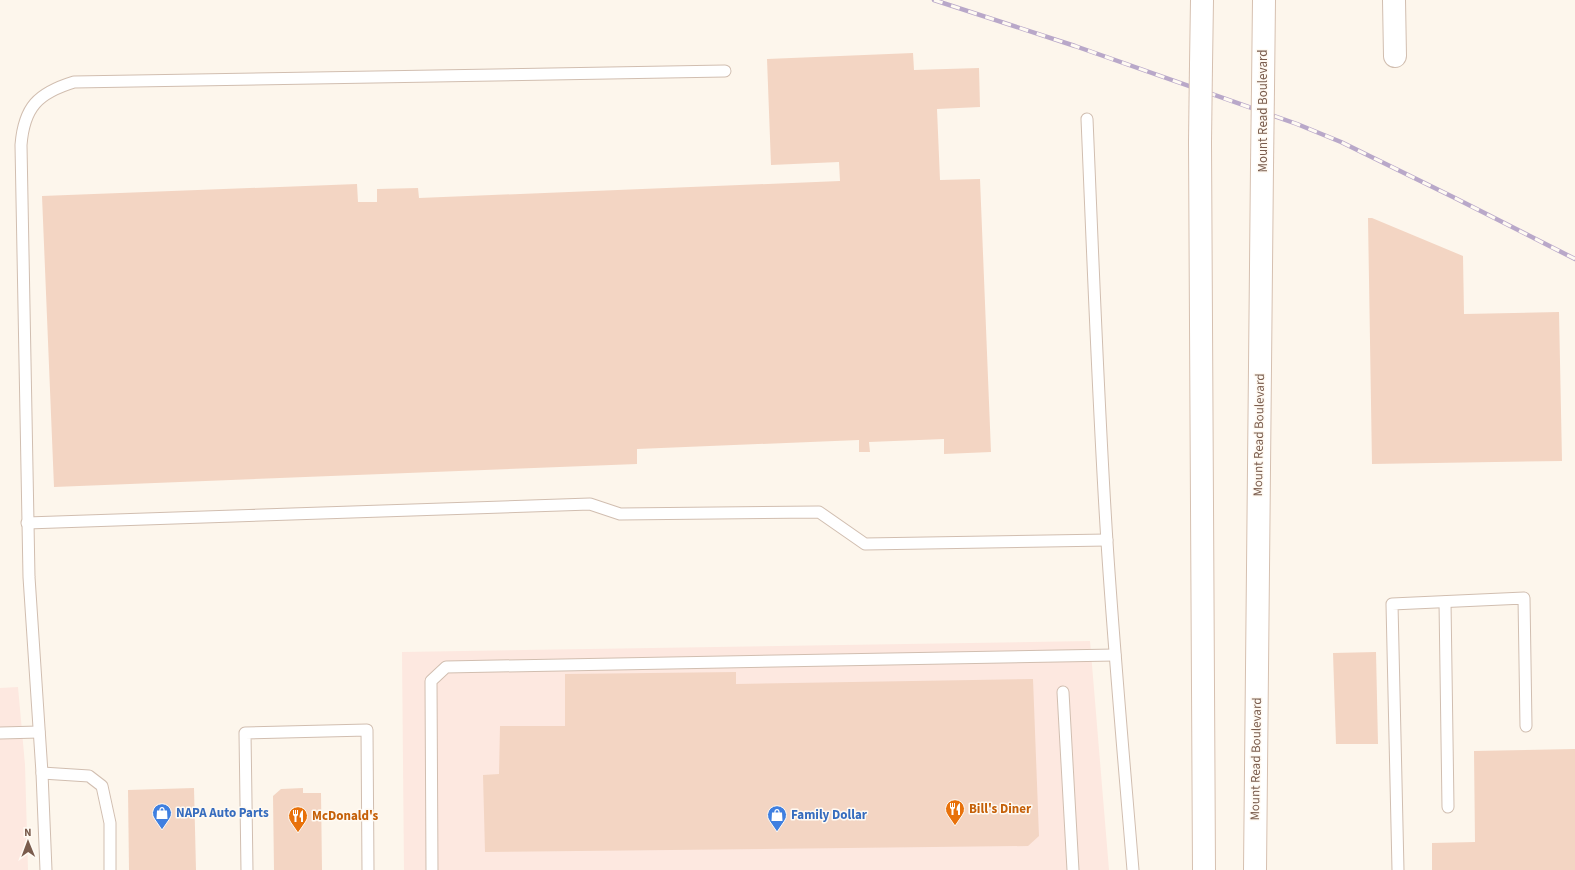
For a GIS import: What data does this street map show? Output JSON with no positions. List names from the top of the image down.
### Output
{
  "streets": {
    "main road": ["Mount Read Boulevard"]
  },
  "places": {
    "restaurant": ["Bill's Diner", "McDonald's"],
    "shop": ["NAPA Auto Parts", "Family Dollar"]
  },
  "north": "top"
}
